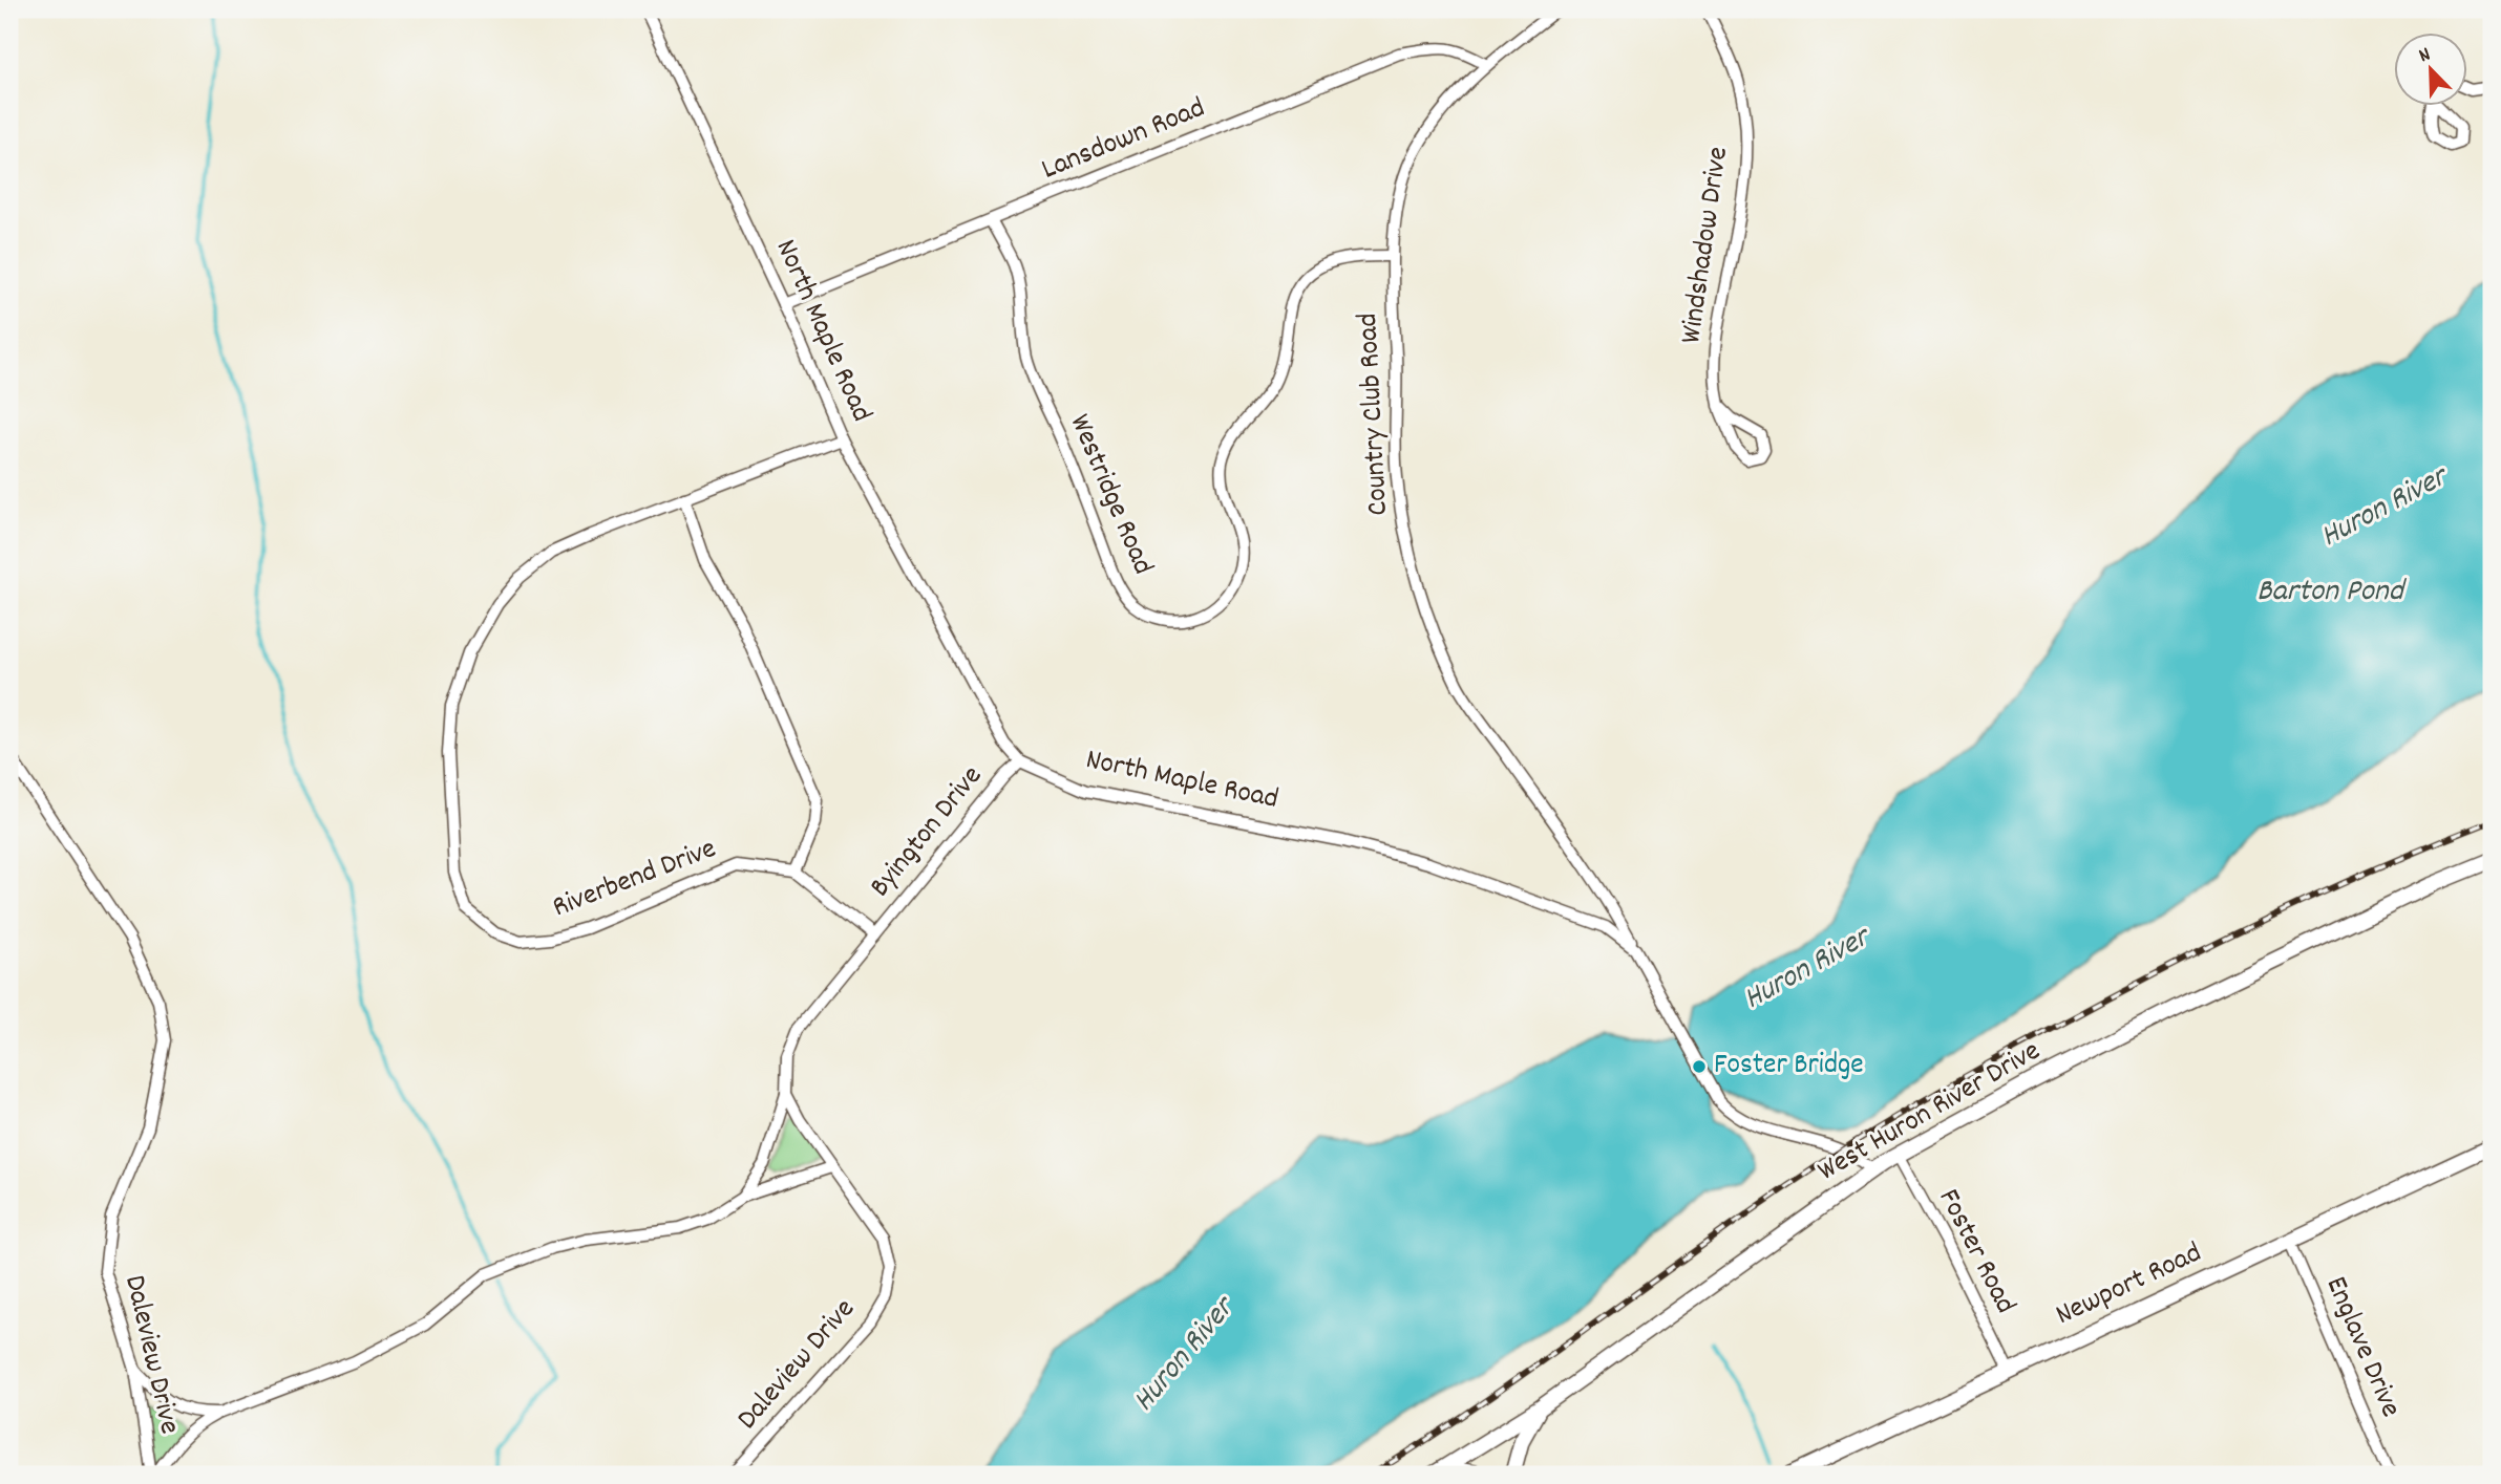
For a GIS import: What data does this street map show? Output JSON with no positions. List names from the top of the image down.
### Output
{
  "streets": {
    "street": [
      "Lansdown Road",
      "Windshadow Drive",
      "North Maple Road",
      "Country Club Road",
      "Westridge Road",
      "Byington Drive",
      "Riverbend Drive",
      "West Huron River Drive",
      "Foster Road",
      "Newport Road",
      "Englave Drive",
      "Daleview Drive"
    ]
  },
  "crossings": [
    ["Lansdown Road", "North Maple Road"],
    ["Lansdown Road", "Country Club Road"],
    ["Lansdown Road", "Westridge Road"],
    ["North Maple Road", "Country Club Road"],
    ["North Maple Road", "Byington Drive"],
    ["North Maple Road", "Riverbend Drive"],
    ["North Maple Road", "West Huron River Drive"],
    ["Country Club Road", "Westridge Road"],
    ["Byington Drive", "Daleview Drive"],
    ["West Huron River Drive", "Foster Road"],
    ["Foster Road", "Newport Road"],
    ["Newport Road", "Englave Drive"]
  ],
  "water": ["Huron River", "Barton Pond"],
  "places": ["Foster Bridge"],
  "north": "top left"
}
